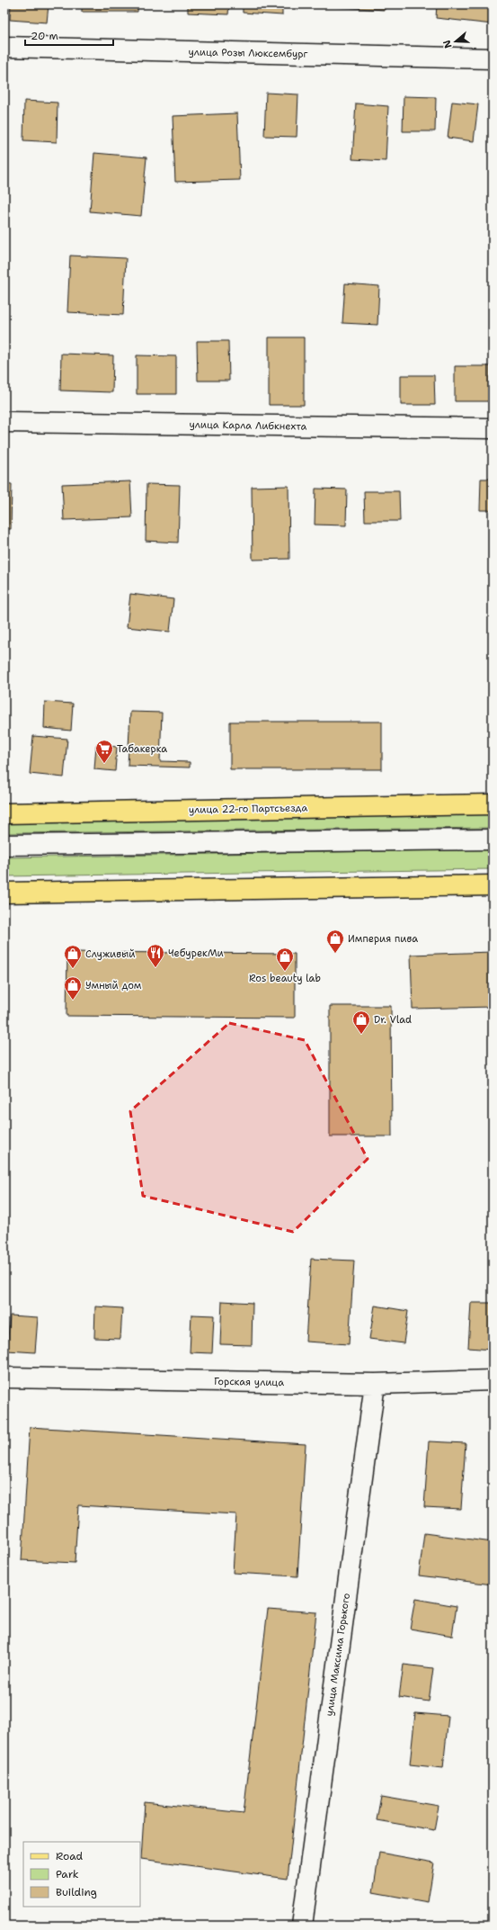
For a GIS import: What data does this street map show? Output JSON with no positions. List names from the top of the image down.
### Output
{
  "streets": {
    "main road": ["улица 22-го Партсъезда"],
    "street": [
      "улица Розы Люксембург",
      "улица Карла Либкнехта",
      "Горская улица",
      "улица Максима Горького"
    ]
  },
  "crossings": [
    ["Горская улица", "улица Максима Горького"]
  ],
  "places": {
    "supermarket": ["Табакерка"],
    "shop": [
      "Империя пива",
      "Служивый",
      "Ros beauty lab",
      "Умный дом",
      "Dr. Vlad"
    ],
    "restaurant": ["ЧебурекМи"]
  },
  "legend": ["Road", "Park", "Building"],
  "scale_bar": "20 m",
  "north": "left"
}
